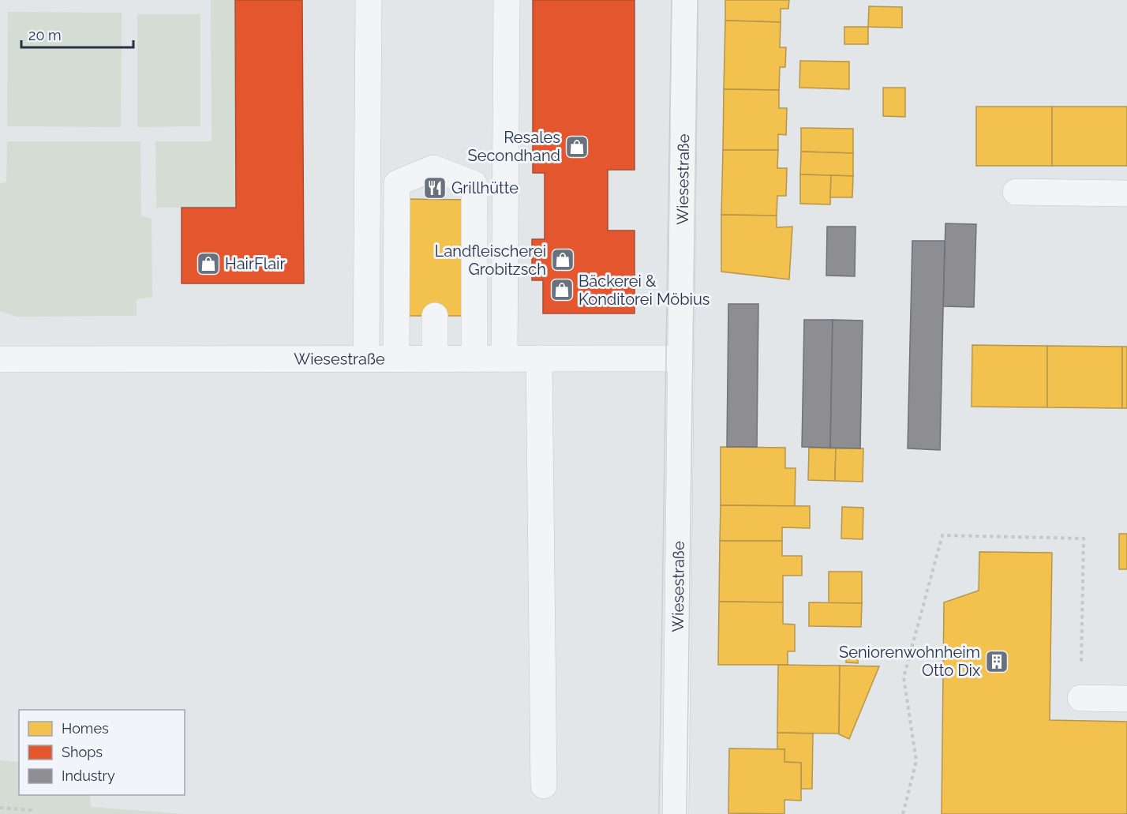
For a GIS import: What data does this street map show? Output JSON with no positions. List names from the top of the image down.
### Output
{
  "streets": {
    "street": ["Wiesestraße"]
  },
  "places": {
    "shop": [
      "Resales Secondhand",
      "Landfleischerei Grobitzsch",
      "HairFlair",
      "Bäckerei & Konditorei Möbius"
    ],
    "restaurant": ["Grillhütte"],
    "building": ["Seniorenwohnheim Otto Dix"]
  },
  "legend": ["Homes", "Shops", "Industry"],
  "scale_bar": "20 m"
}
